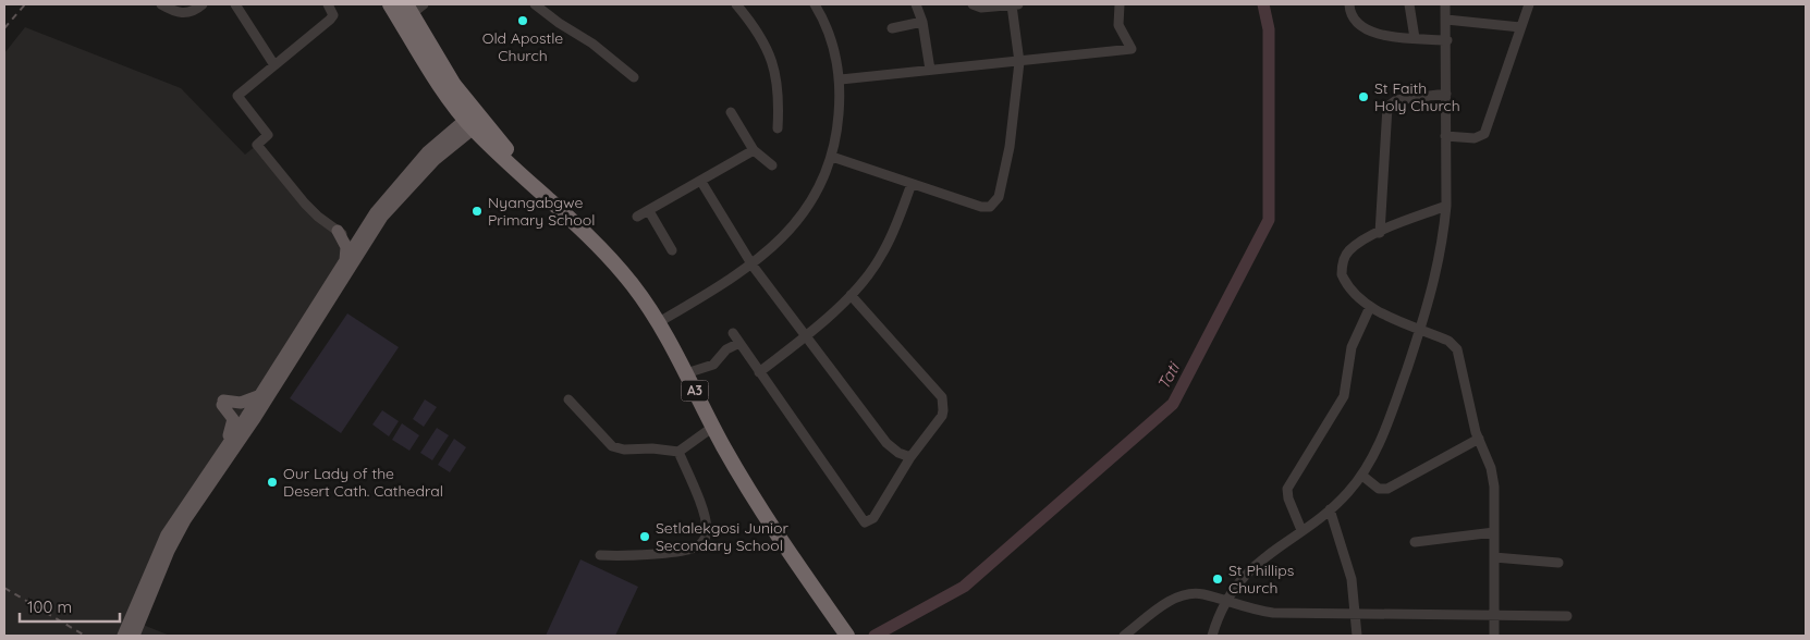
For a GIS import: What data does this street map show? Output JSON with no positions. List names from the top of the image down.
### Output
{
  "streets": {
    "highway": ["A3"]
  },
  "water": ["Tati"],
  "places": [
    "Old Apostle Church",
    "St Faith Holy Church",
    "Nyangabgwe Primary School",
    "Our Lady of the Desert Cath. Cathedral",
    "Setlalekgosi Junior Secondary School",
    "St Phillips Church"
  ],
  "scale_bar": "100 m"
}
